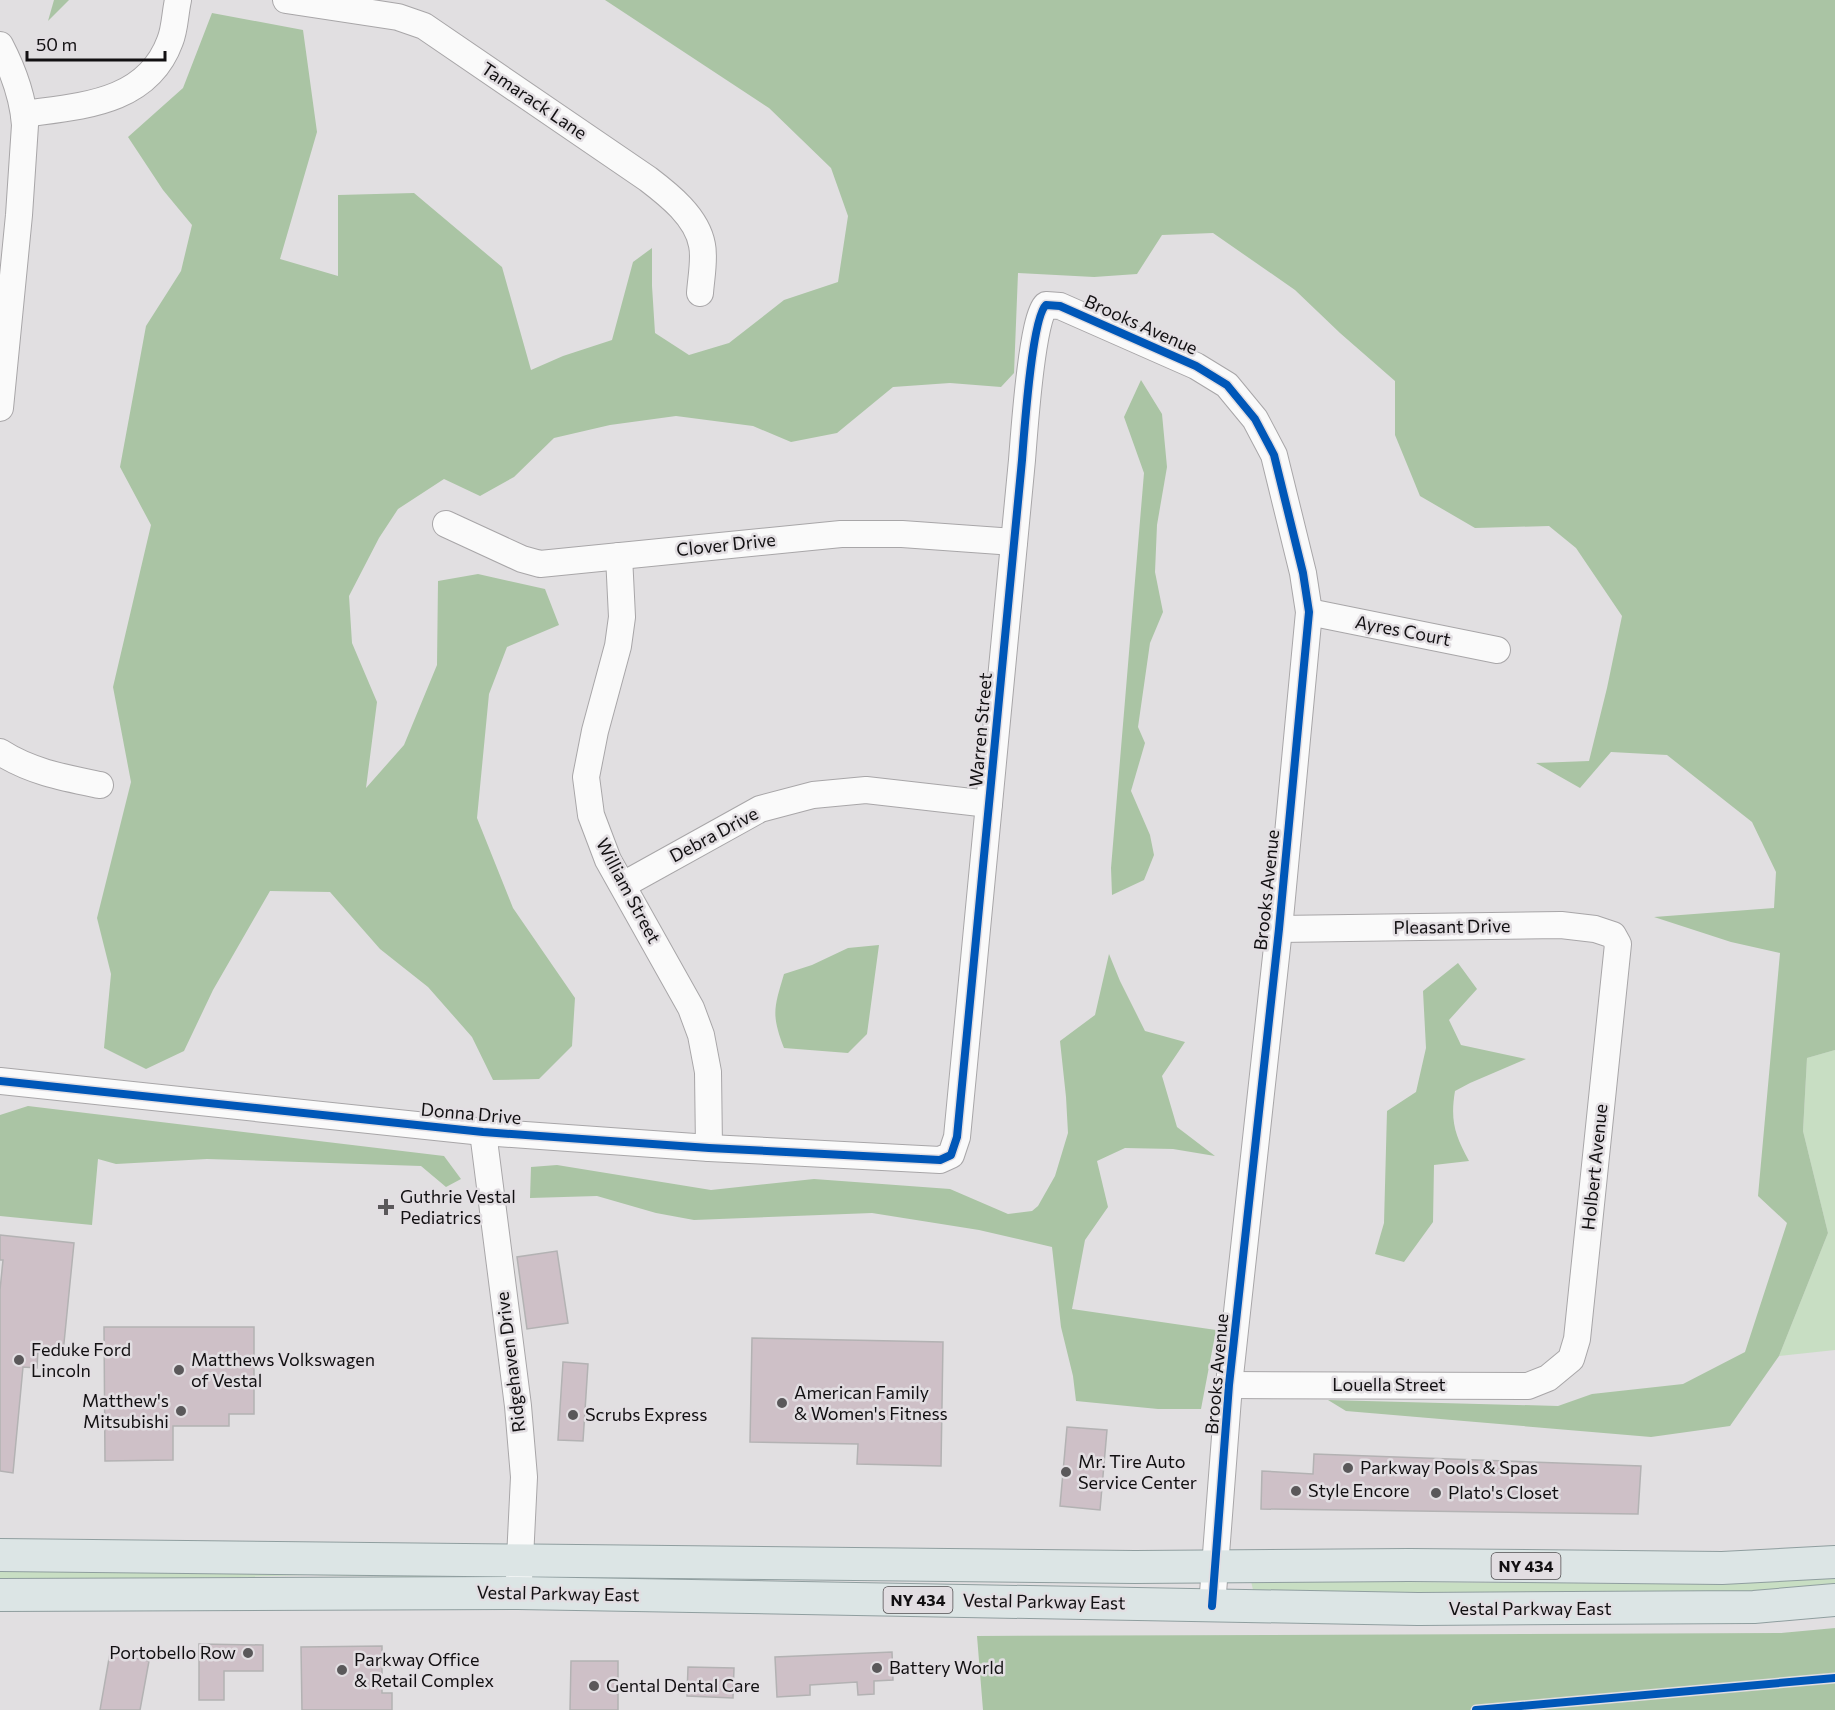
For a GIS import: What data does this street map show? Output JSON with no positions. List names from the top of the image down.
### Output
{
  "streets": {
    "main road": ["NY 434", "Vestal Parkway East"],
    "street": [
      "Tamarack Lane",
      "Brooks Avenue",
      "Clover Drive",
      "Ayres Court",
      "Warren Street",
      "Debra Drive",
      "William Street",
      "Pleasant Drive",
      "Donna Drive",
      "Holbert Avenue",
      "Ridgehaven Drive",
      "Louella Street"
    ]
  },
  "crossings": [
    ["Brooks Avenue", "Ayres Court"],
    ["Brooks Avenue", "Warren Street"],
    ["Brooks Avenue", "Pleasant Drive"],
    ["Brooks Avenue", "Louella Street"],
    ["Brooks Avenue", "Vestal Parkway East"],
    ["Clover Drive", "Warren Street"],
    ["Clover Drive", "William Street"],
    ["Warren Street", "Debra Drive"],
    ["Warren Street", "Donna Drive"],
    ["Debra Drive", "William Street"],
    ["William Street", "Donna Drive"],
    ["Pleasant Drive", "Holbert Avenue"],
    ["Donna Drive", "Ridgehaven Drive"],
    ["Holbert Avenue", "Louella Street"],
    ["Ridgehaven Drive", "Vestal Parkway East"]
  ],
  "places": {
    "health": ["Guthrie Vestal Pediatrics"],
    "other": [
      "Feduke Ford Lincoln",
      "Matthews Volkswagen of Vestal",
      "American Family & Women's Fitness",
      "Matthew's Mitsubishi",
      "Scrubs Express",
      "Parkway Pools & Spas",
      "Mr. Tire Auto Service Center",
      "Style Encore",
      "Plato's Closet",
      "Portobello Row",
      "Battery World",
      "Parkway Office & Retail Complex",
      "Gental Dental Care"
    ]
  },
  "scale_bar": "50 m"
}
